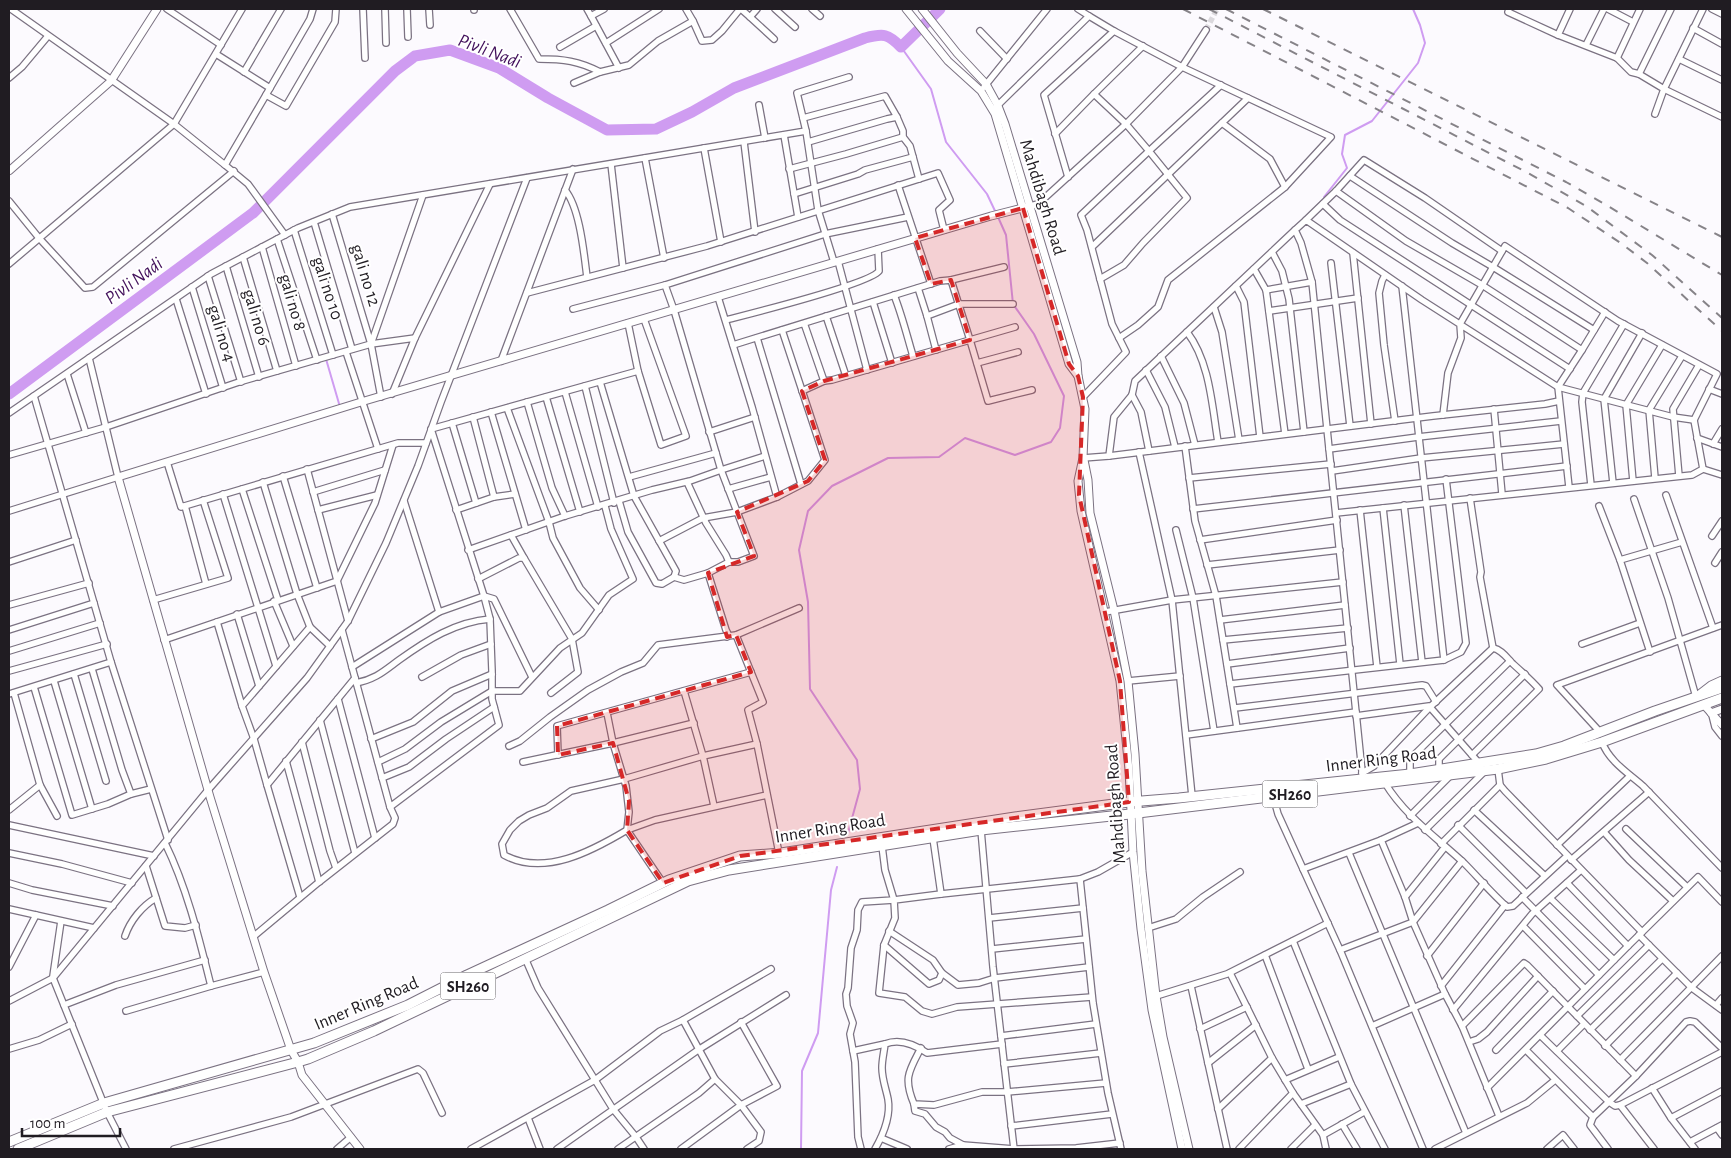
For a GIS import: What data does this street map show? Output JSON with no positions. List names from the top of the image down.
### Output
{
  "streets": {
    "highway": ["Inner Ring Road", "SH260"],
    "street": [
      "Mahdibagh Road",
      "gali no 12",
      "gali no 10",
      "gali no 8",
      "gali no 6",
      "gali no 4"
    ]
  },
  "crossings": [
    ["Mahdibagh Road", "Inner Ring Road"],
    ["Inner Ring Road", "SH260"]
  ],
  "water": ["Pivli Nadi"],
  "scale_bar": "100 m"
}
